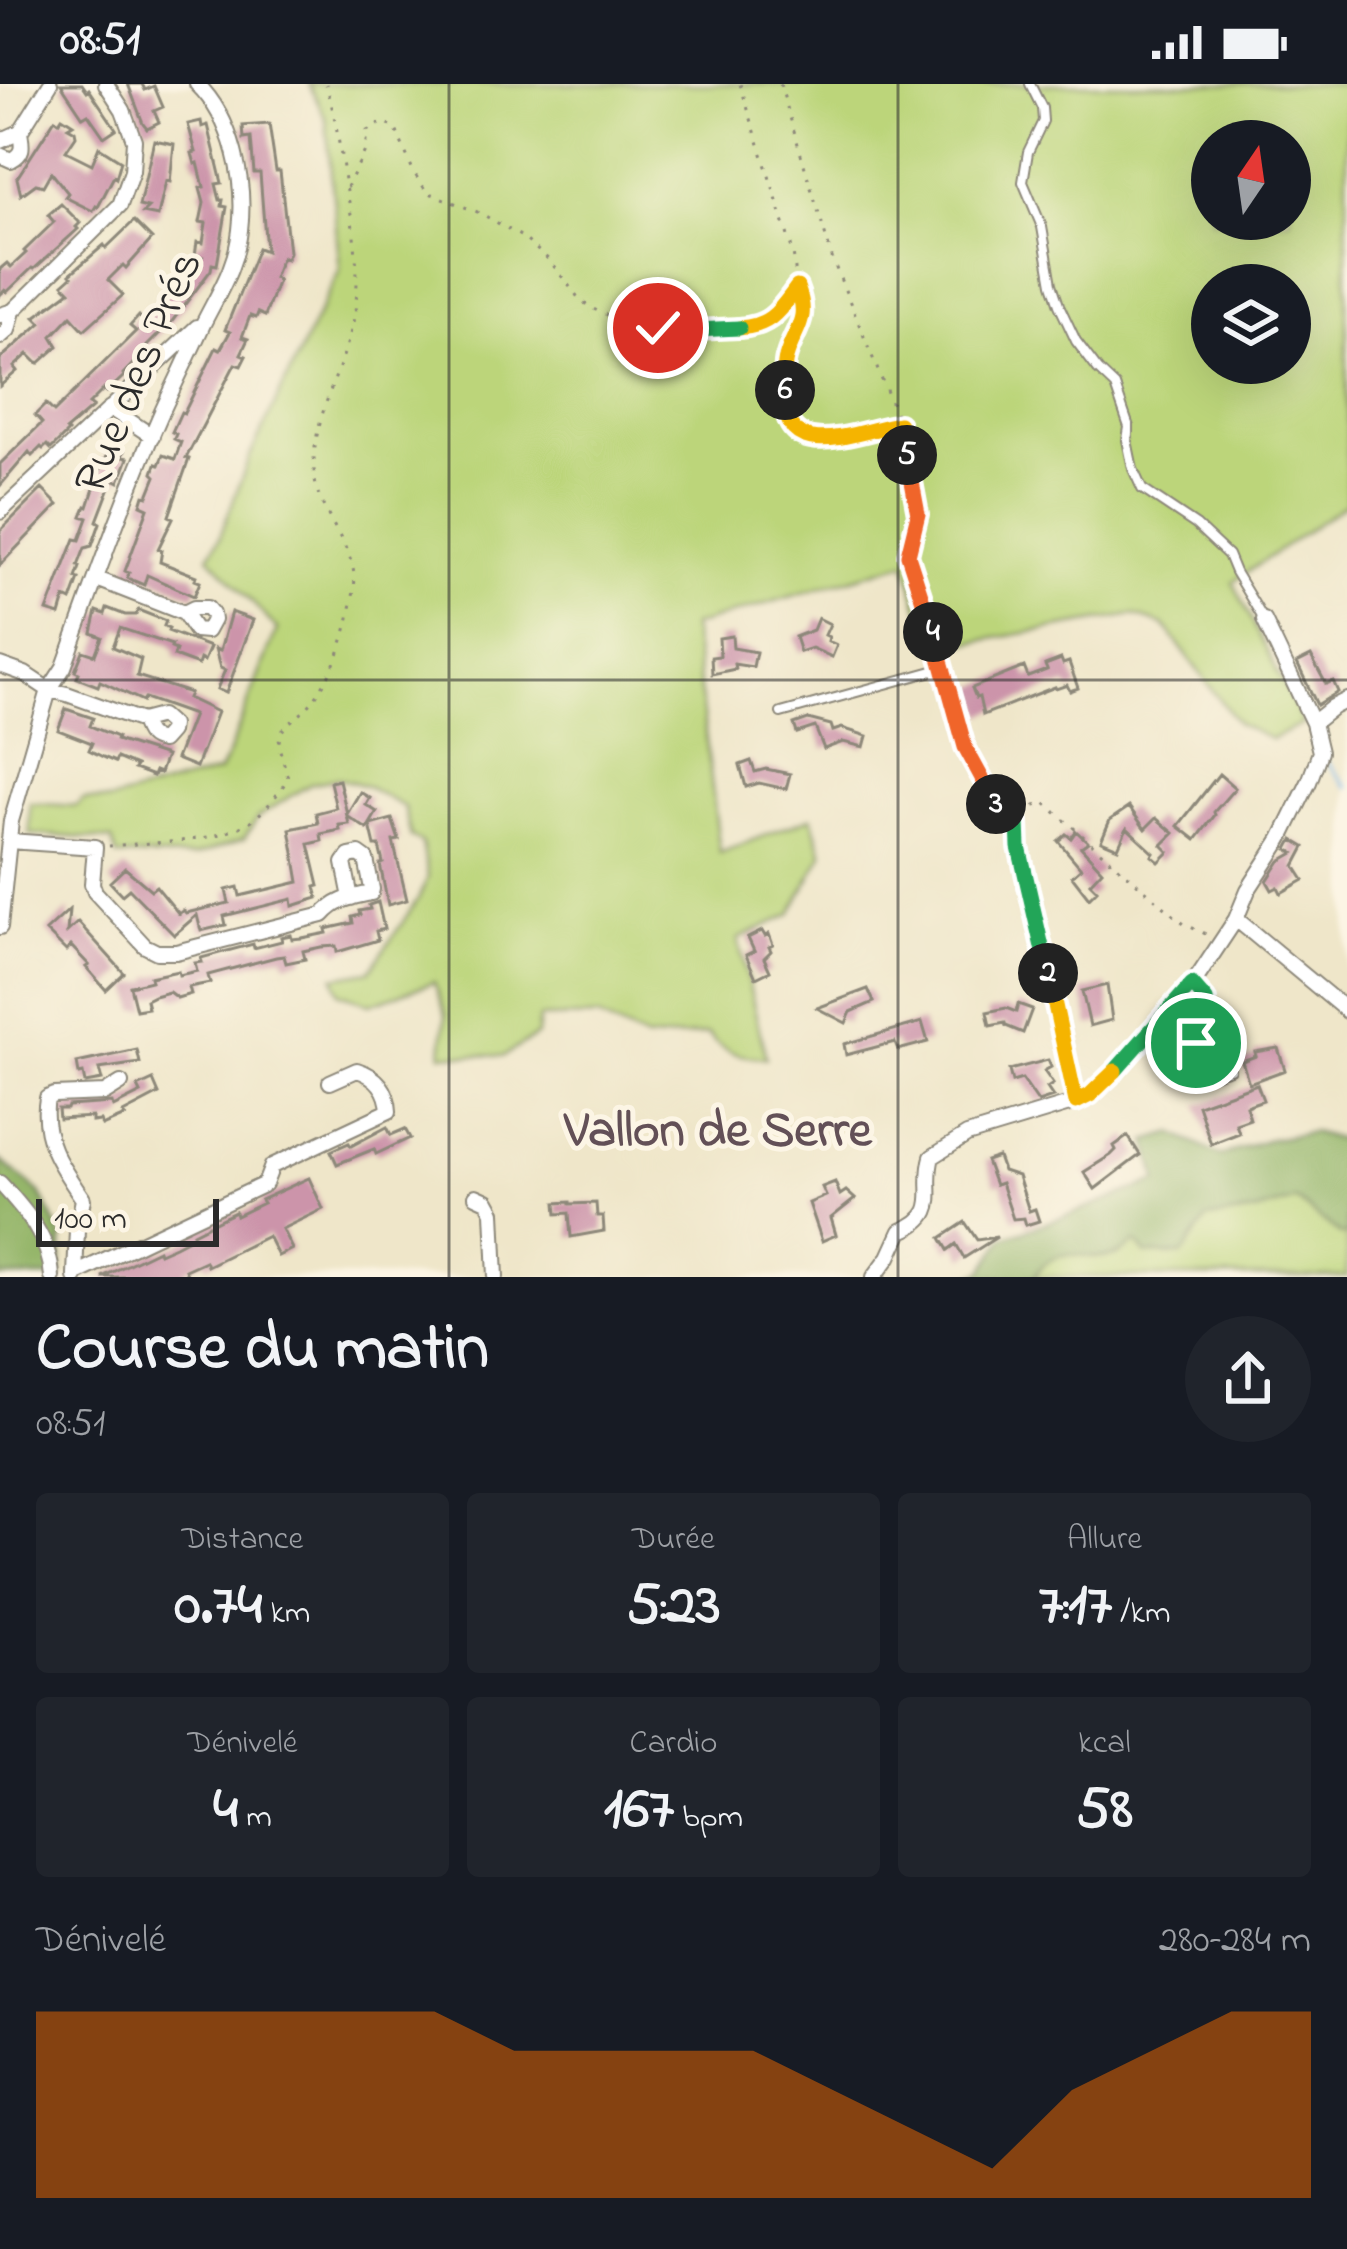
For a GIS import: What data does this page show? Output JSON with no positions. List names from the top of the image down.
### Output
{
  "streets": {
    "street": ["Rue des Prés"]
  },
  "districts": ["Vallon de Serre"],
  "scale_bar": "100 m",
  "north": "top",
  "page": {
    "status": "08:51",
    "pins": [
      "6",
      "5",
      "4",
      "3",
      "2"
    ],
    "scale": "100 m",
    "heading": ["Course du matin", "08:51"],
    "stats": [
      ["Distance", "0.74 km"],
      ["Durée", "5:23"],
      ["Allure", "7:17 /km"],
      ["Dénivelé", "4 m"],
      ["Cardio", "167 bpm"],
      ["kcal", "58"]
    ],
    "chart": ["Dénivelé", "280–284 m"]
  }
}
